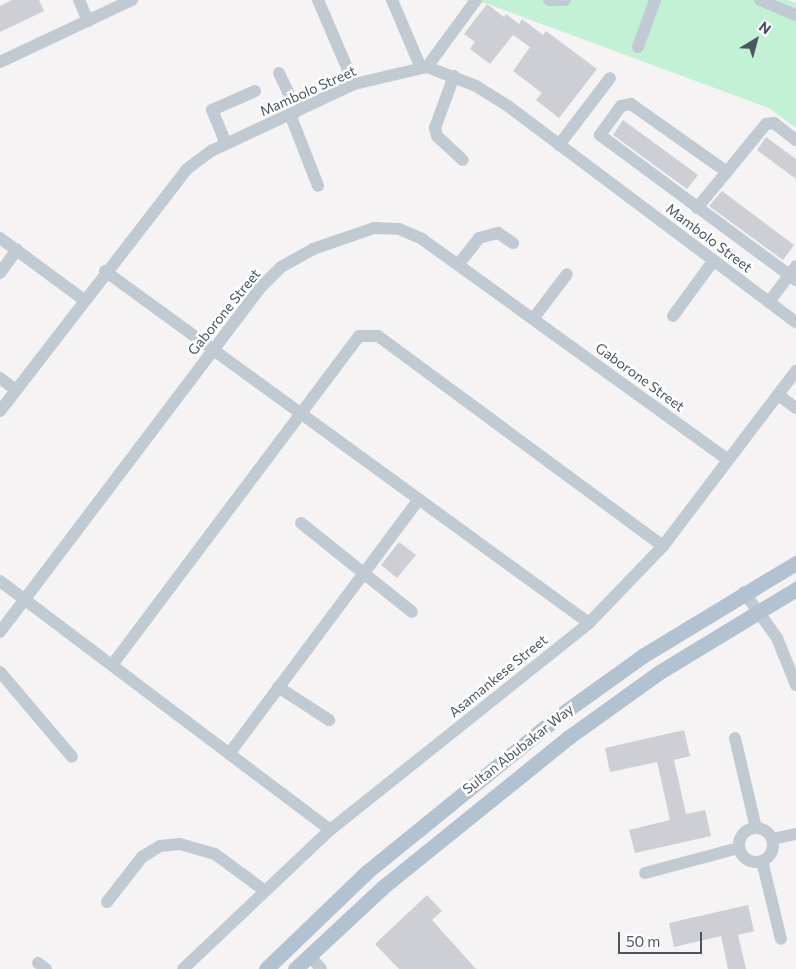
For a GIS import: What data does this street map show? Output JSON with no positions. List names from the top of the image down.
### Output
{
  "streets": {
    "main road": ["Sultan Abubakar Way"],
    "street": ["Mambolo Street", "Gaborone Street", "Asamankese Street"]
  },
  "crossings": [
    ["Gaborone Street", "Asamankese Street"]
  ],
  "scale_bar": "50 m",
  "north": "top right"
}
